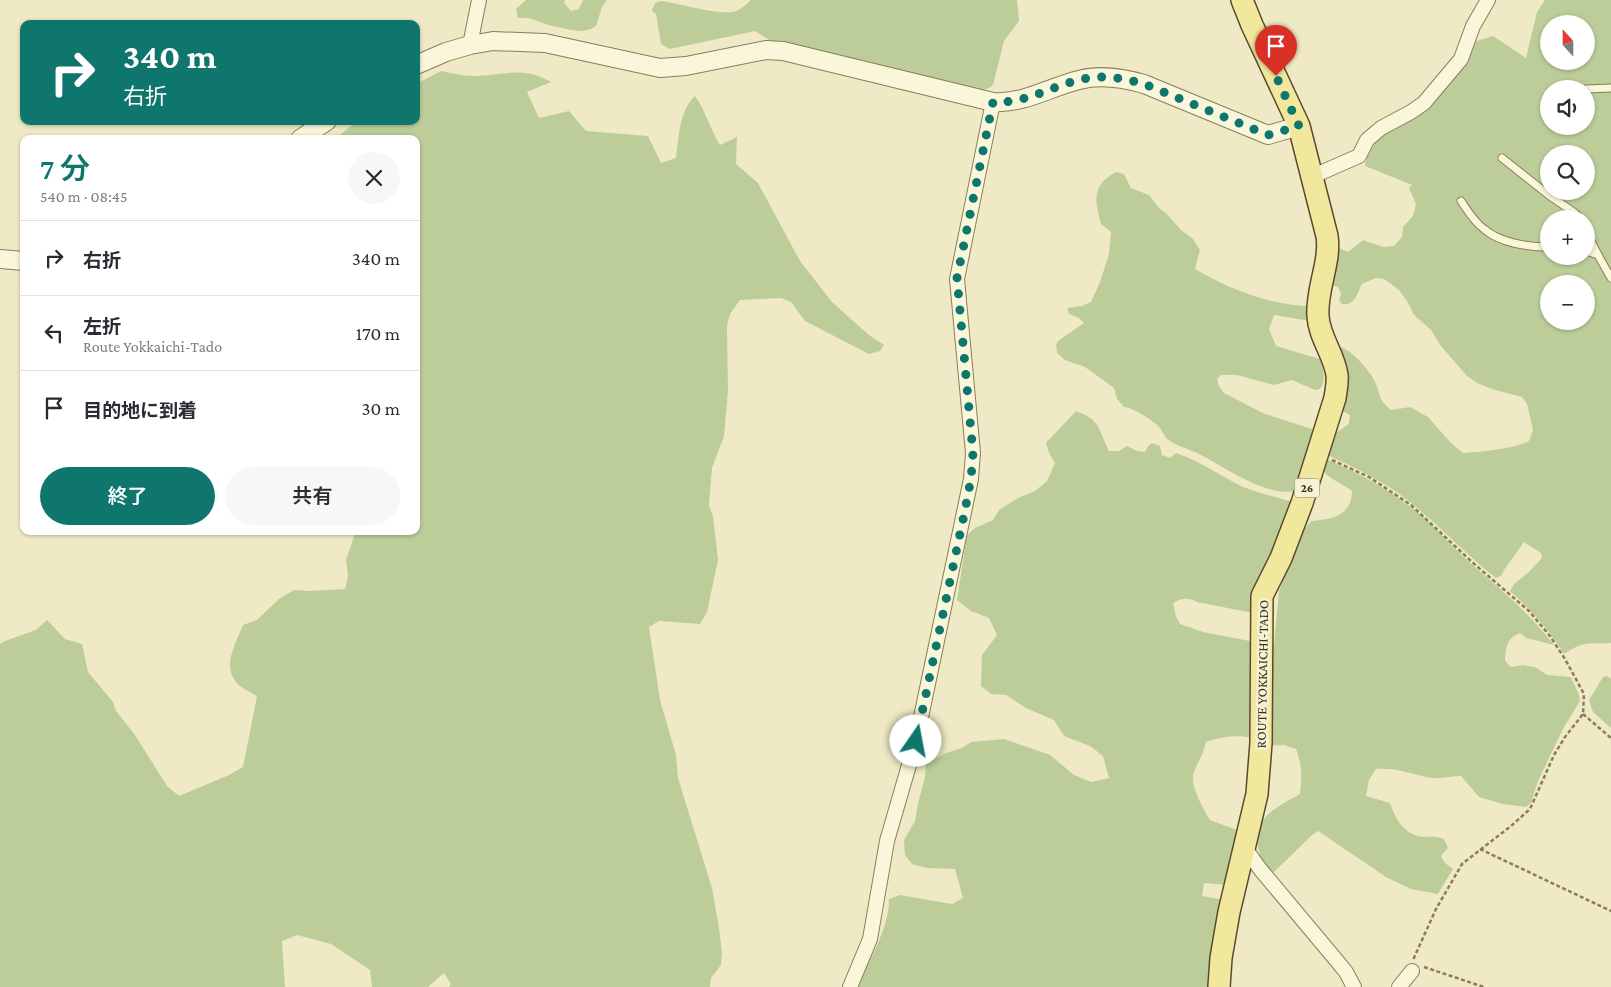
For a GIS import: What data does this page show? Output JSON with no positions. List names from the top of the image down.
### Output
{
  "streets": {
    "main road": ["26", "ROUTE YOKKAICHI-TADO"]
  },
  "north": "top",
  "page": {
    "map_buttons": ["+", "−"],
    "turn": ["340 m", "右折"],
    "heading": ["7 分", "540 m · 08:45"],
    "list": [
      {
        "name": "右折",
        "value": "340 m"
      },
      {
        "name": "左折",
        "note": "Route Yokkaichi-Tado",
        "value": "170 m"
      },
      {
        "name": "目的地に到着",
        "value": "30 m"
      }
    ],
    "buttons": ["終了", "共有"]
  }
}
